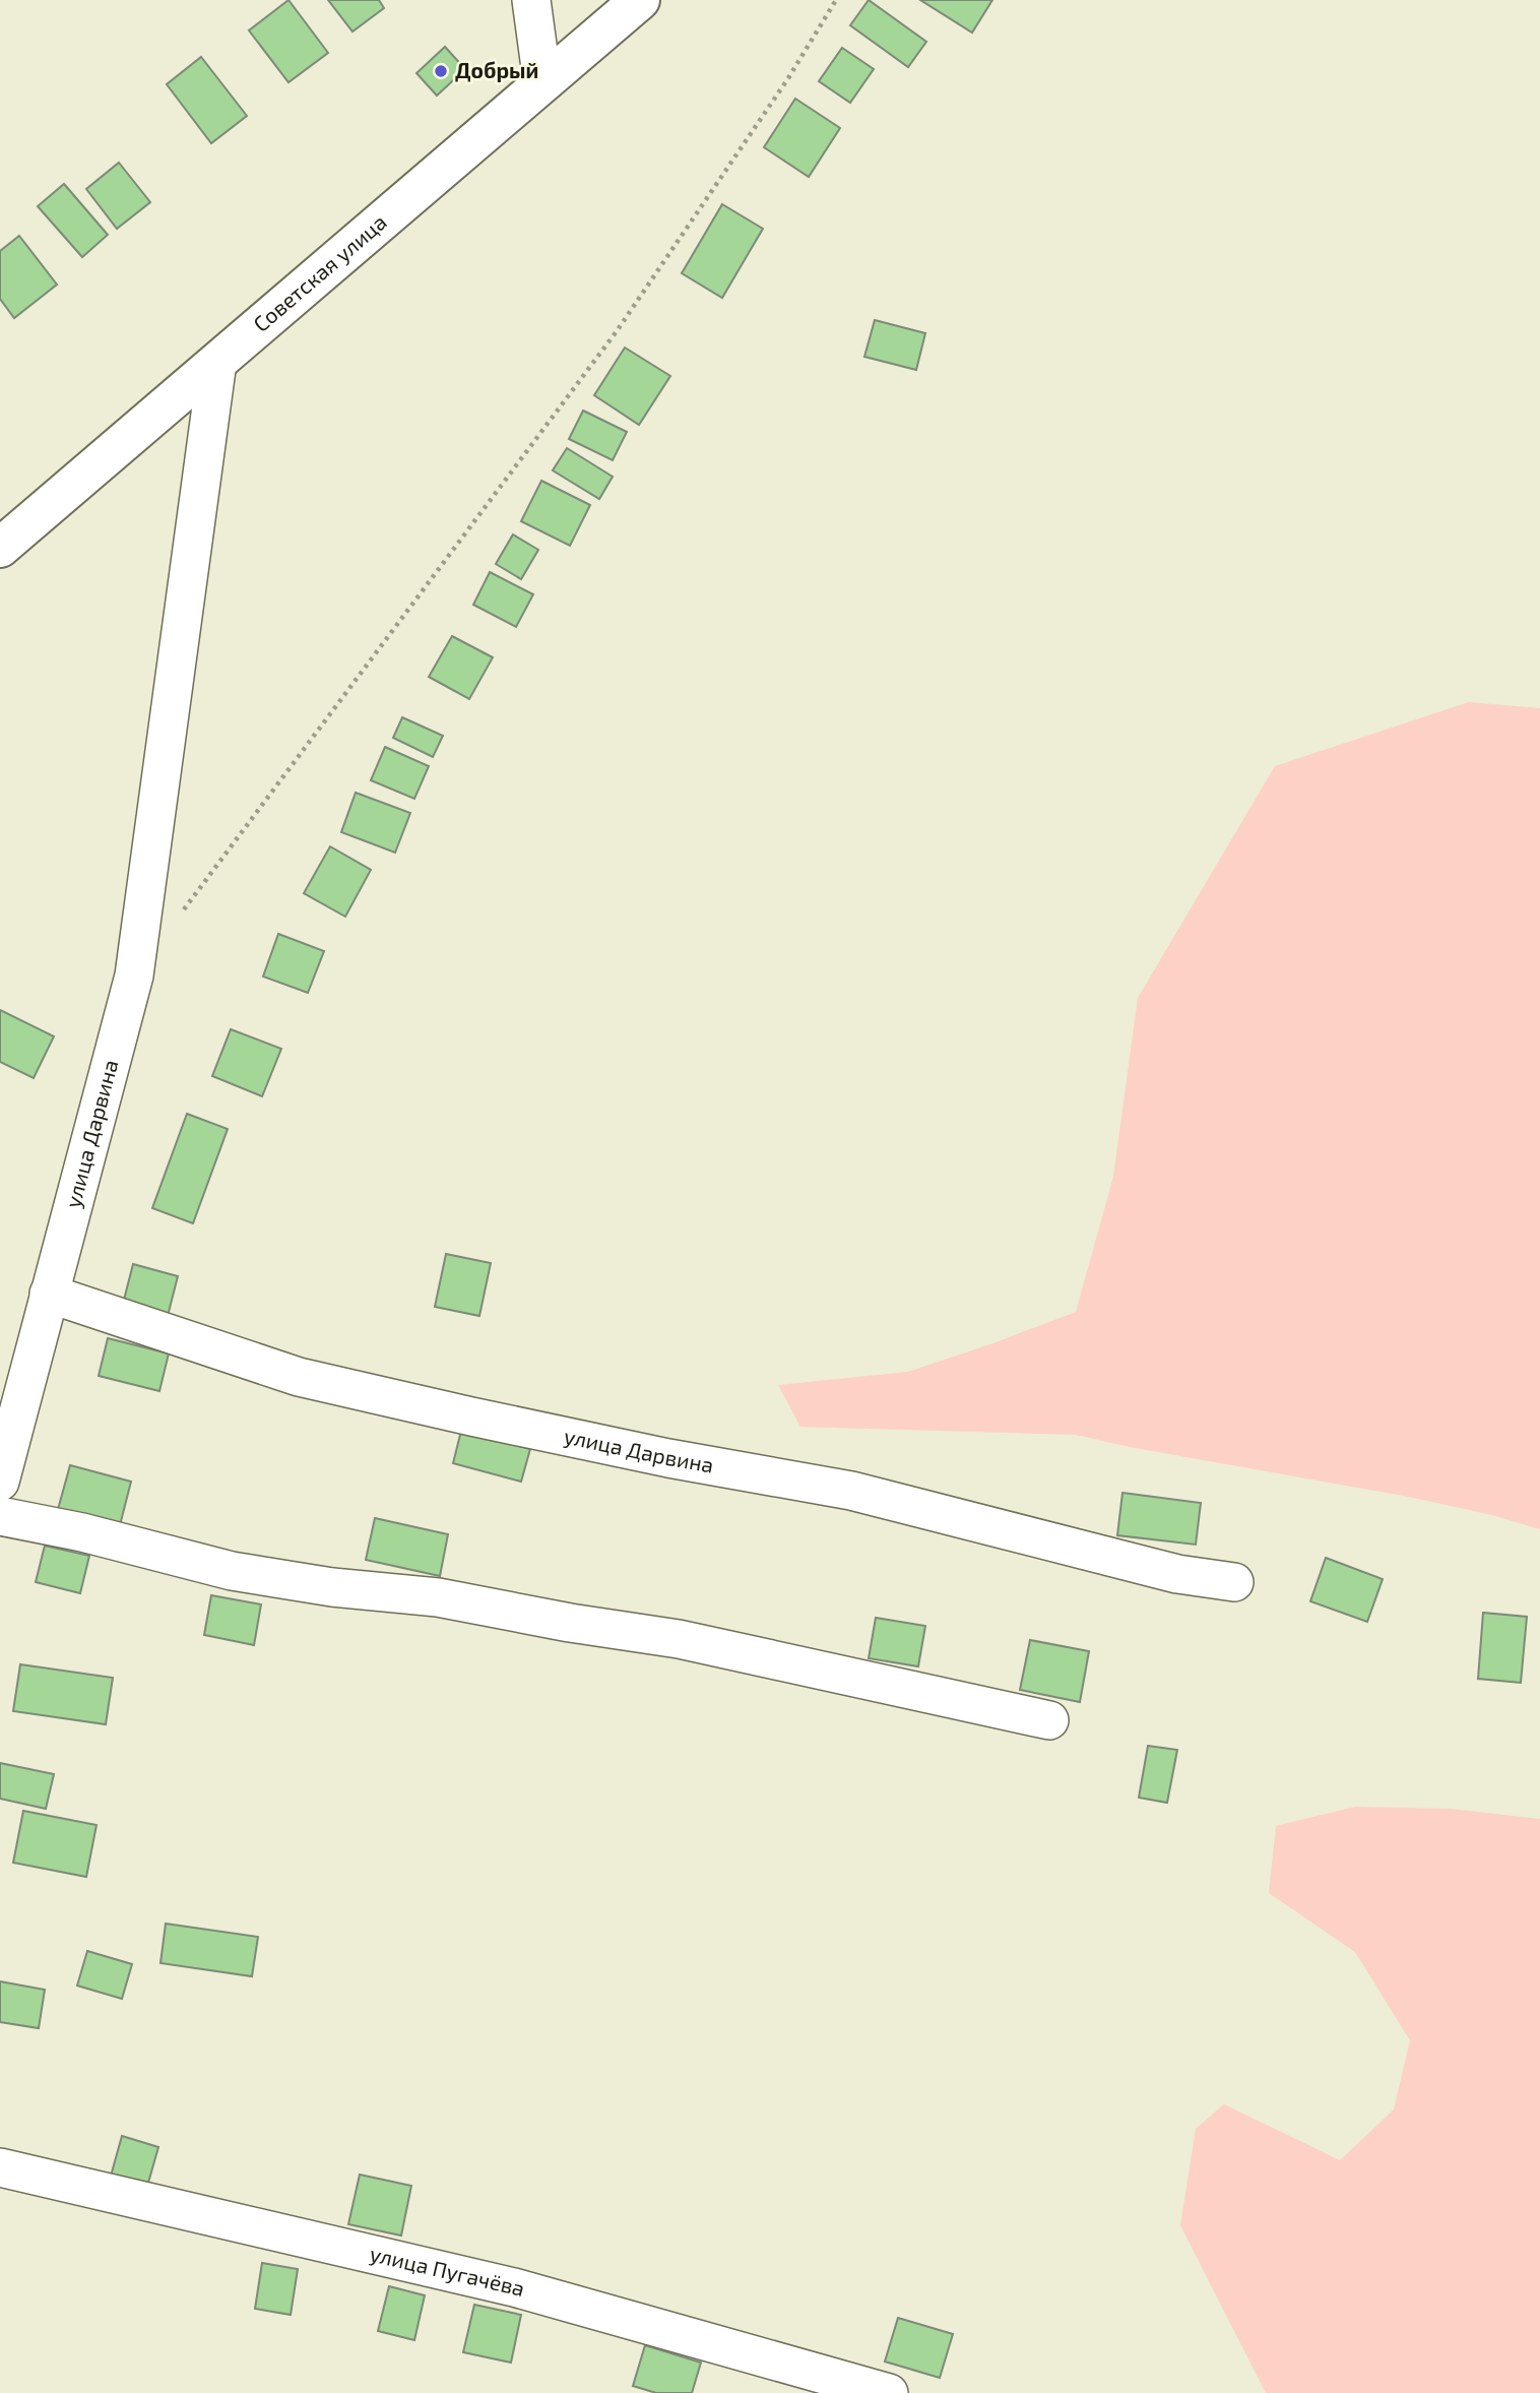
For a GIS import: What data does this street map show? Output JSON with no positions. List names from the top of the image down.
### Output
{
  "streets": {
    "main road": ["Советская улица"],
    "street": ["улица Дарвина", "улица Пугачёва"]
  },
  "crossings": [
    ["Советская улица", "улица Дарвина"]
  ],
  "places": ["Добрый"]
}
